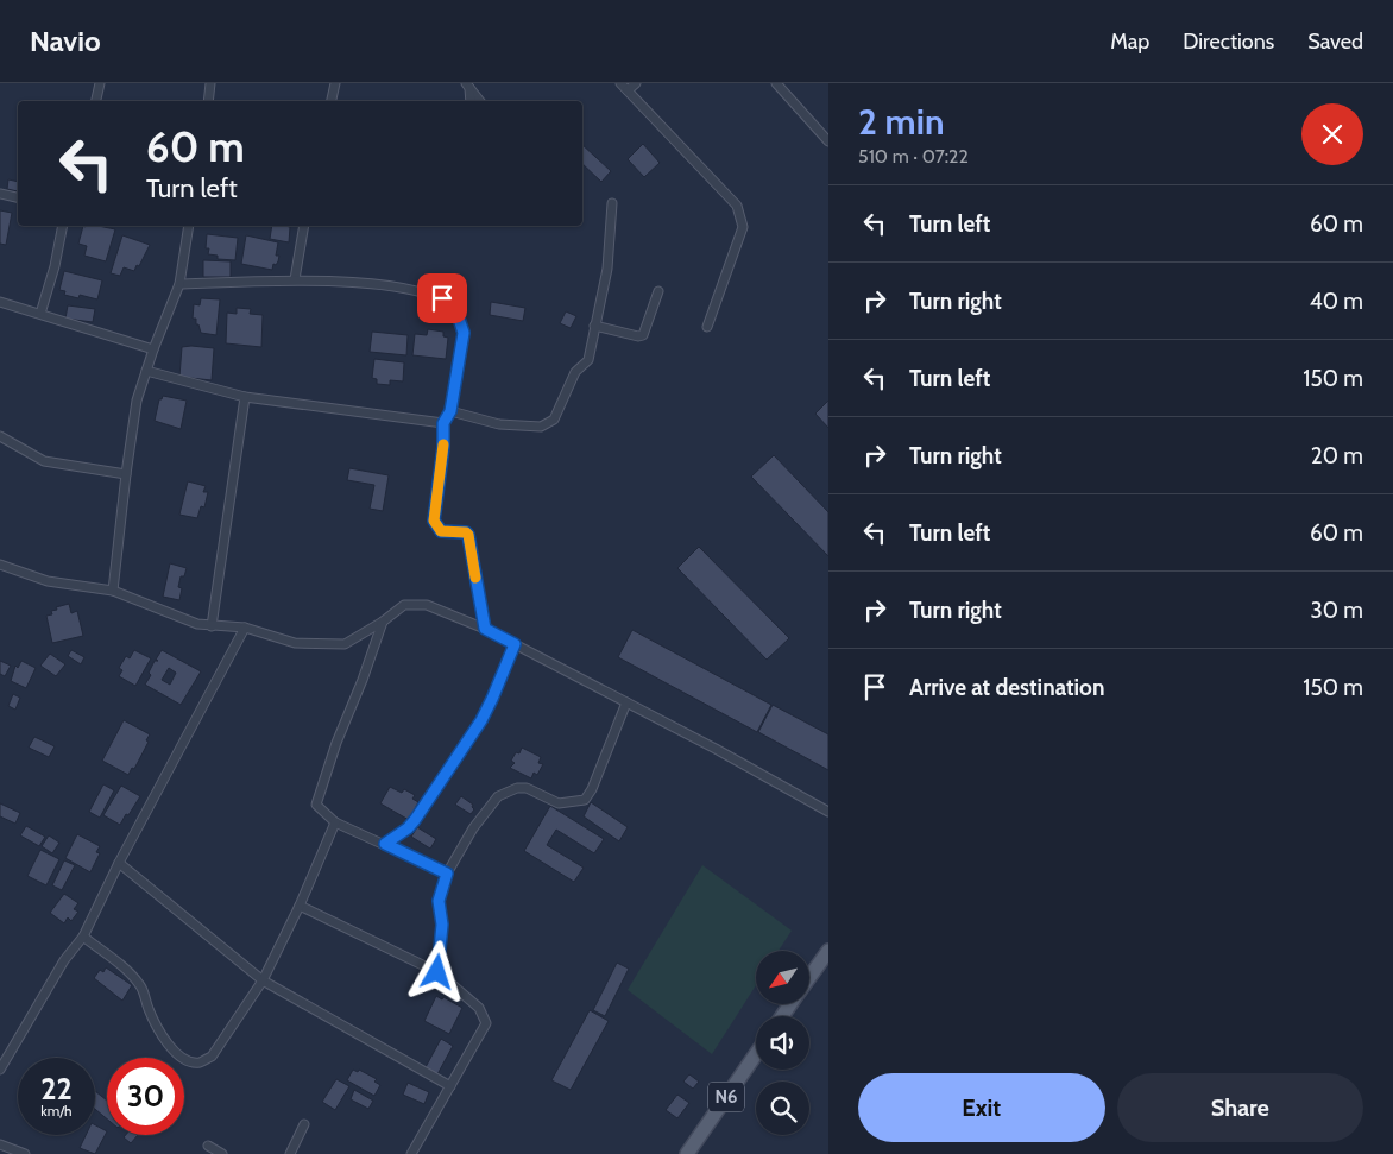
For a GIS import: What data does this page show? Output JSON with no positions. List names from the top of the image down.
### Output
{
  "streets": {
    "main road": ["N6"]
  },
  "north": "bottom left",
  "page": {
    "header": "Navio",
    "nav": ["Map", "Directions", "Saved"],
    "heading": ["2 min", "510 m · 07:22"],
    "turn": ["60 m", "Turn left"],
    "list": [
      {
        "name": "Turn left",
        "value": "60 m"
      },
      {
        "name": "Turn right",
        "value": "40 m"
      },
      {
        "name": "Turn left",
        "value": "150 m"
      },
      {
        "name": "Turn right",
        "value": "20 m"
      },
      {
        "name": "Turn left",
        "value": "60 m"
      },
      {
        "name": "Turn right",
        "value": "30 m"
      },
      {
        "name": "Arrive at destination",
        "value": "150 m"
      }
    ],
    "speed": "22 km/h",
    "limit": "30",
    "buttons": ["Exit", "Share"]
  }
}
